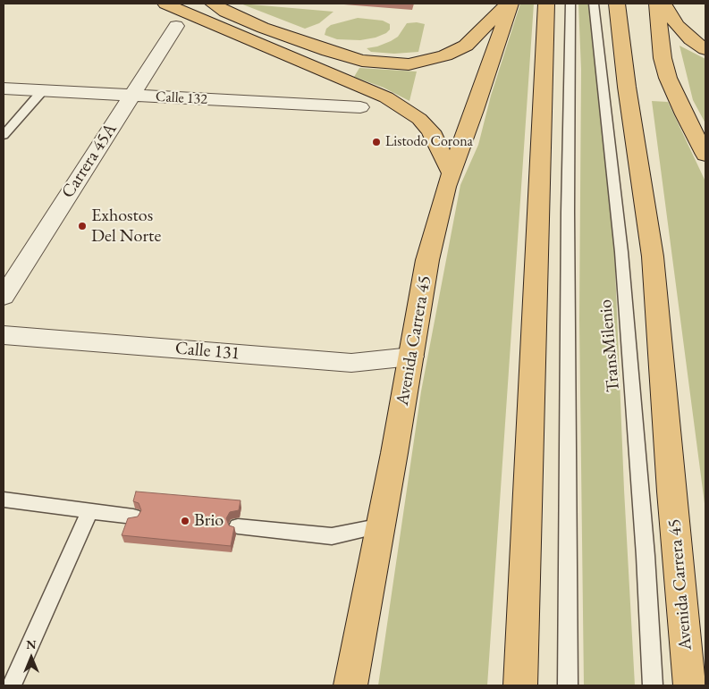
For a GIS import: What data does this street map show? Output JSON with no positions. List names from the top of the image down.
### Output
{
  "streets": {
    "highway": ["Avenida Carrera 45"],
    "street": ["Calle 132", "Carrera 45A", "Calle 131"],
    "lane": ["TransMilenio"]
  },
  "crossings": [
    ["Calle 132", "Carrera 45A"],
    ["Avenida Carrera 45", "Calle 131"]
  ],
  "places": ["Listodo Corona", "Exhostos Del Norte", "Brio"],
  "north": "top"
}
